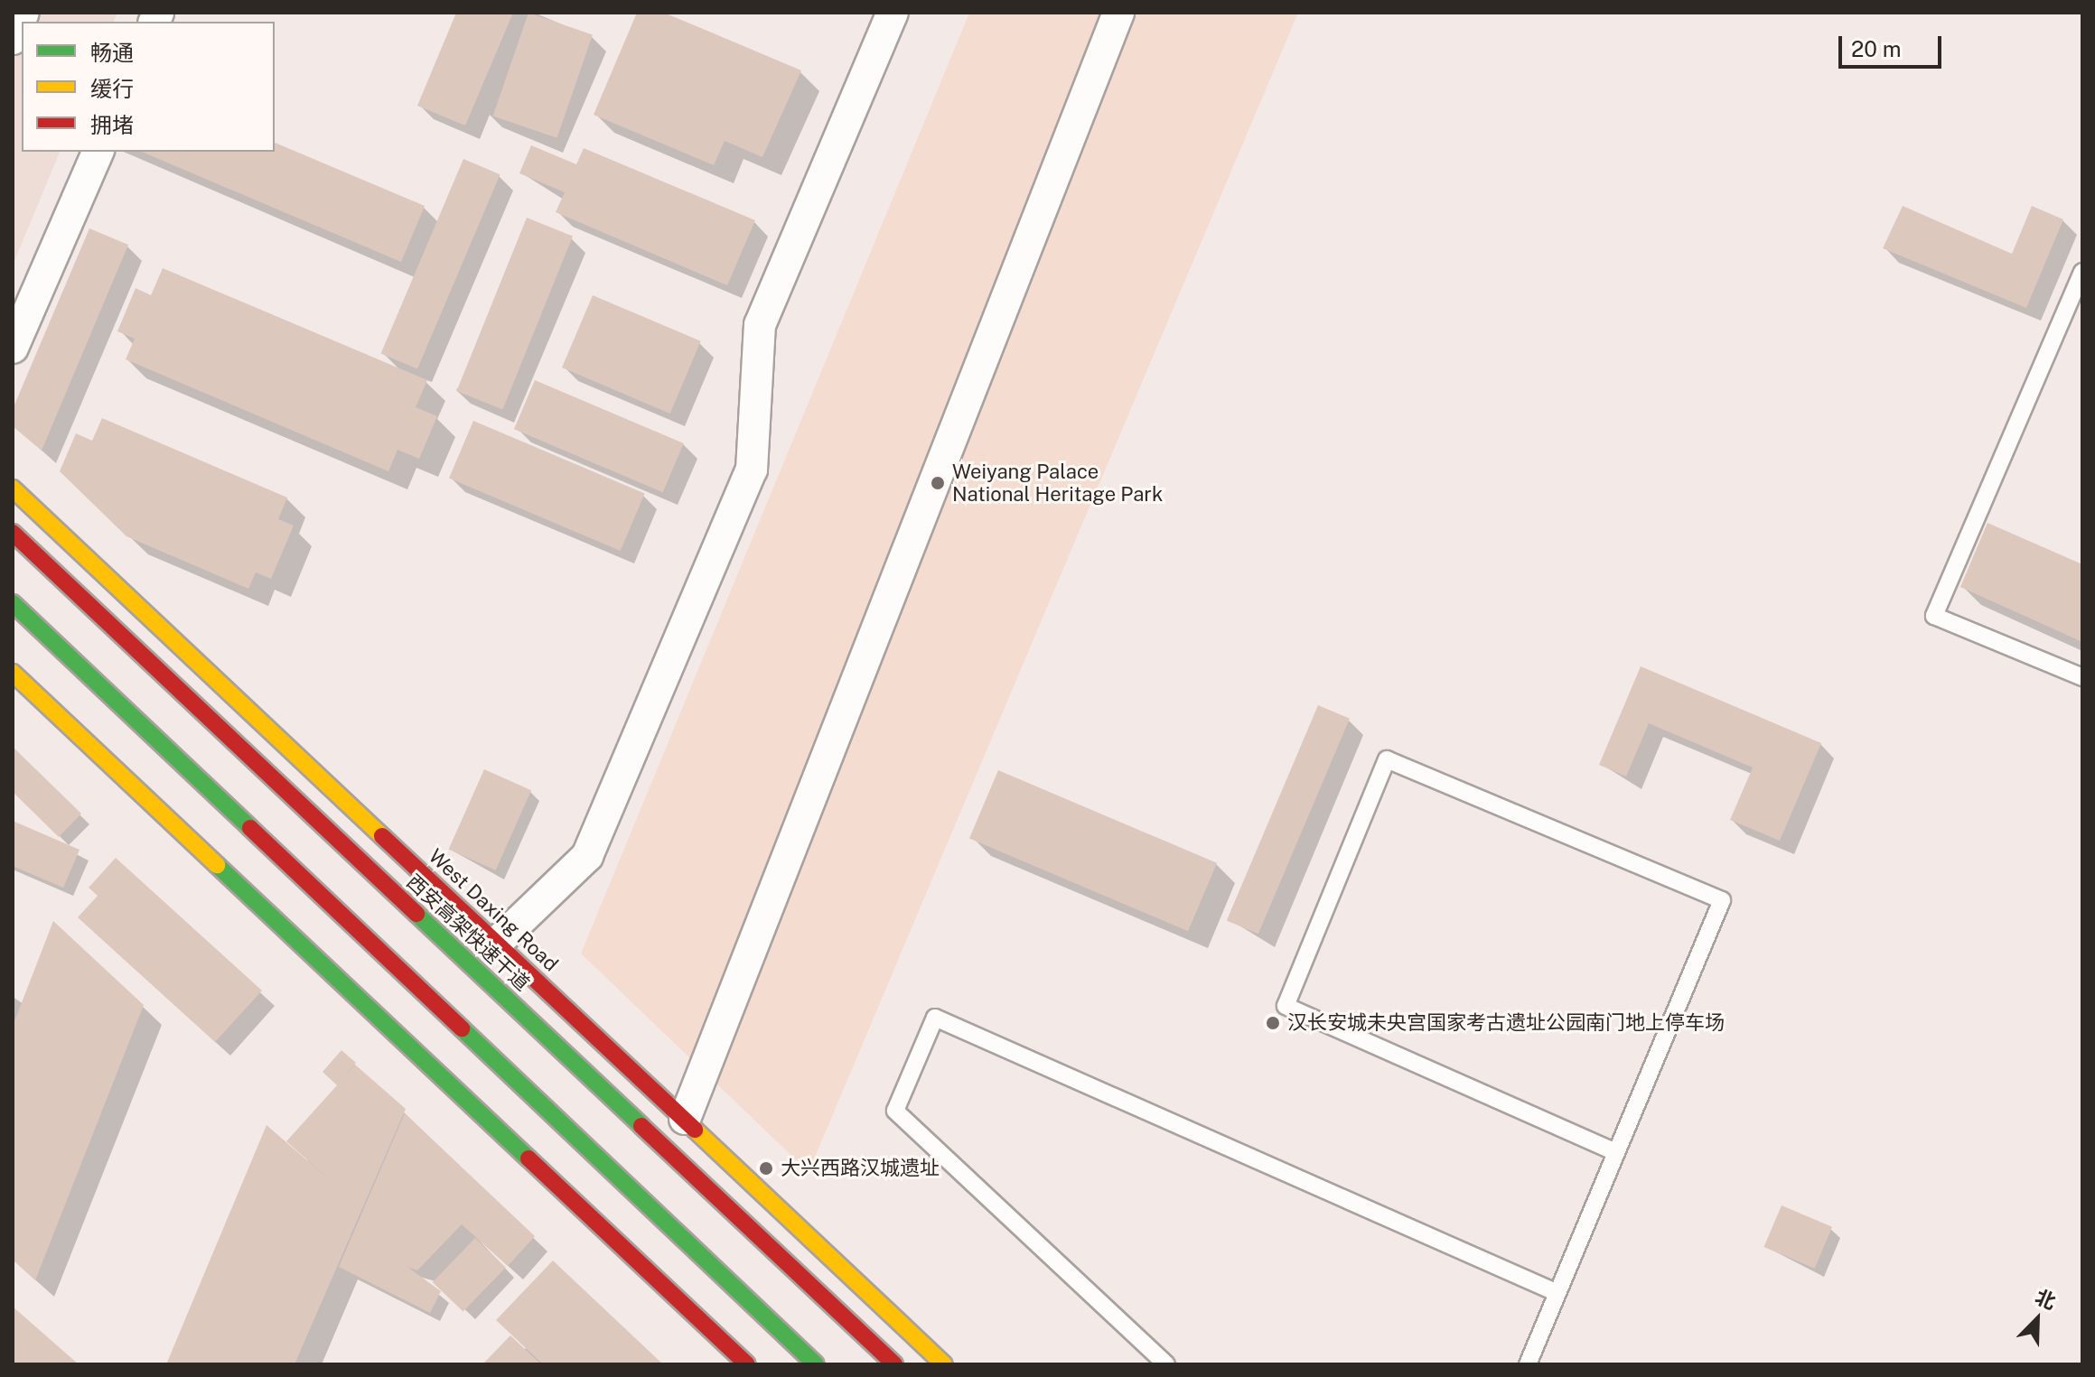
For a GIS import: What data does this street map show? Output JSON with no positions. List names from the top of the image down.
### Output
{
  "streets": {
    "main road": ["West Daxing Road", "西安高架快速干道"]
  },
  "places": ["Weiyang Palace National Heritage Park", "汉长安城未央宫国家考古遗址公园南门地上停车场", "大兴西路汉城遗址"],
  "legend": ["畅通", "缓行", "拥堵"],
  "scale_bar": "20 m",
  "north": "top right"
}
